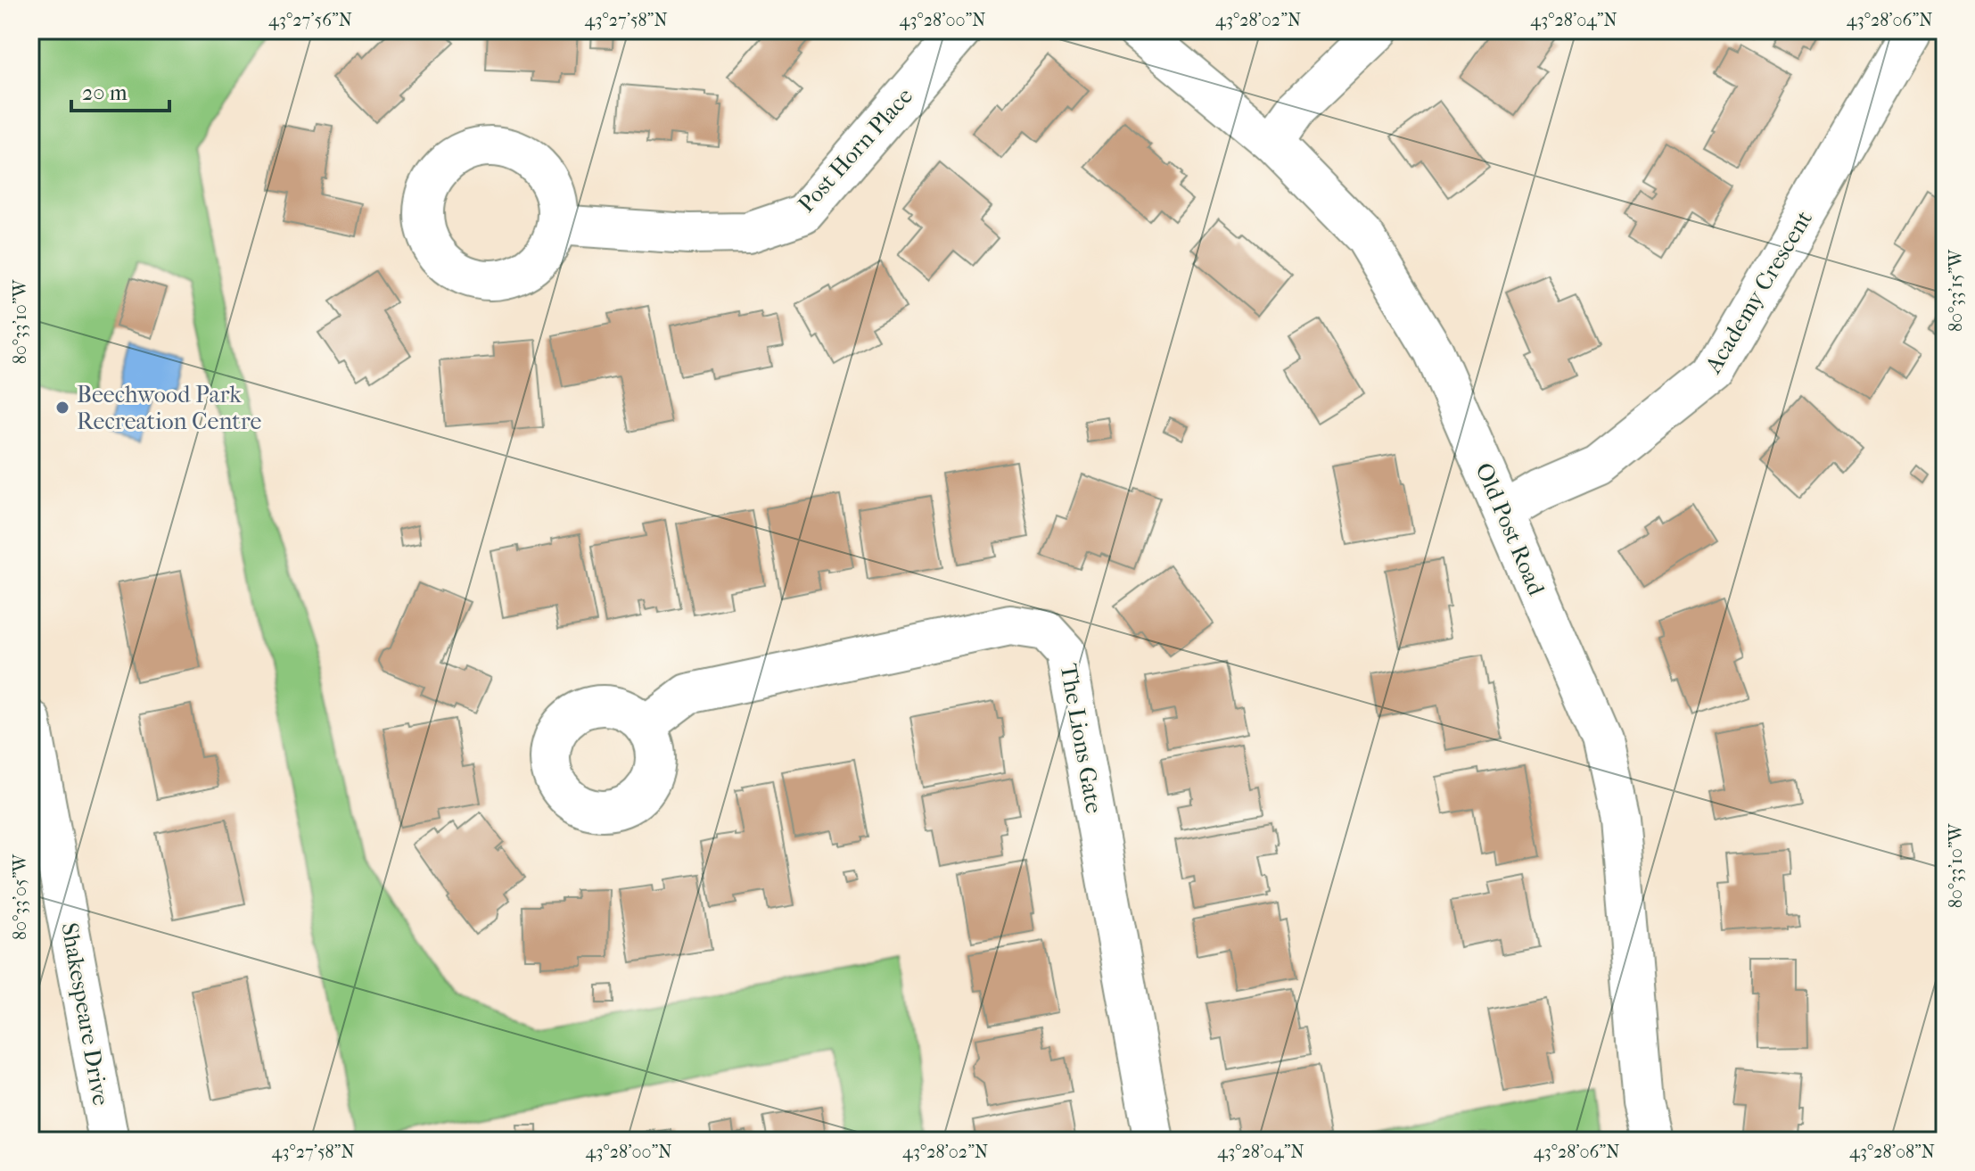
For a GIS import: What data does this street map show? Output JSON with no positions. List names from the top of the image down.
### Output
{
  "streets": {
    "street": [
      "Post Horn Place",
      "Academy Crescent",
      "Old Post Road",
      "The Lions Gate",
      "Shakespeare Drive"
    ]
  },
  "crossings": [
    ["Academy Crescent", "Old Post Road"]
  ],
  "places": ["Beechwood Park Recreation Centre"],
  "scale_bar": "20 m",
  "coordinates": [
    "43°27'56\"N",
    "43°27'58\"N",
    "43°28'00\"N",
    "43°28'02\"N",
    "43°28'04\"N",
    "43°28'06\"N",
    "80°33'15\"W",
    "80°33'10\"W",
    "80°33'05\"W",
    "43°28'08\"N"
  ]
}
